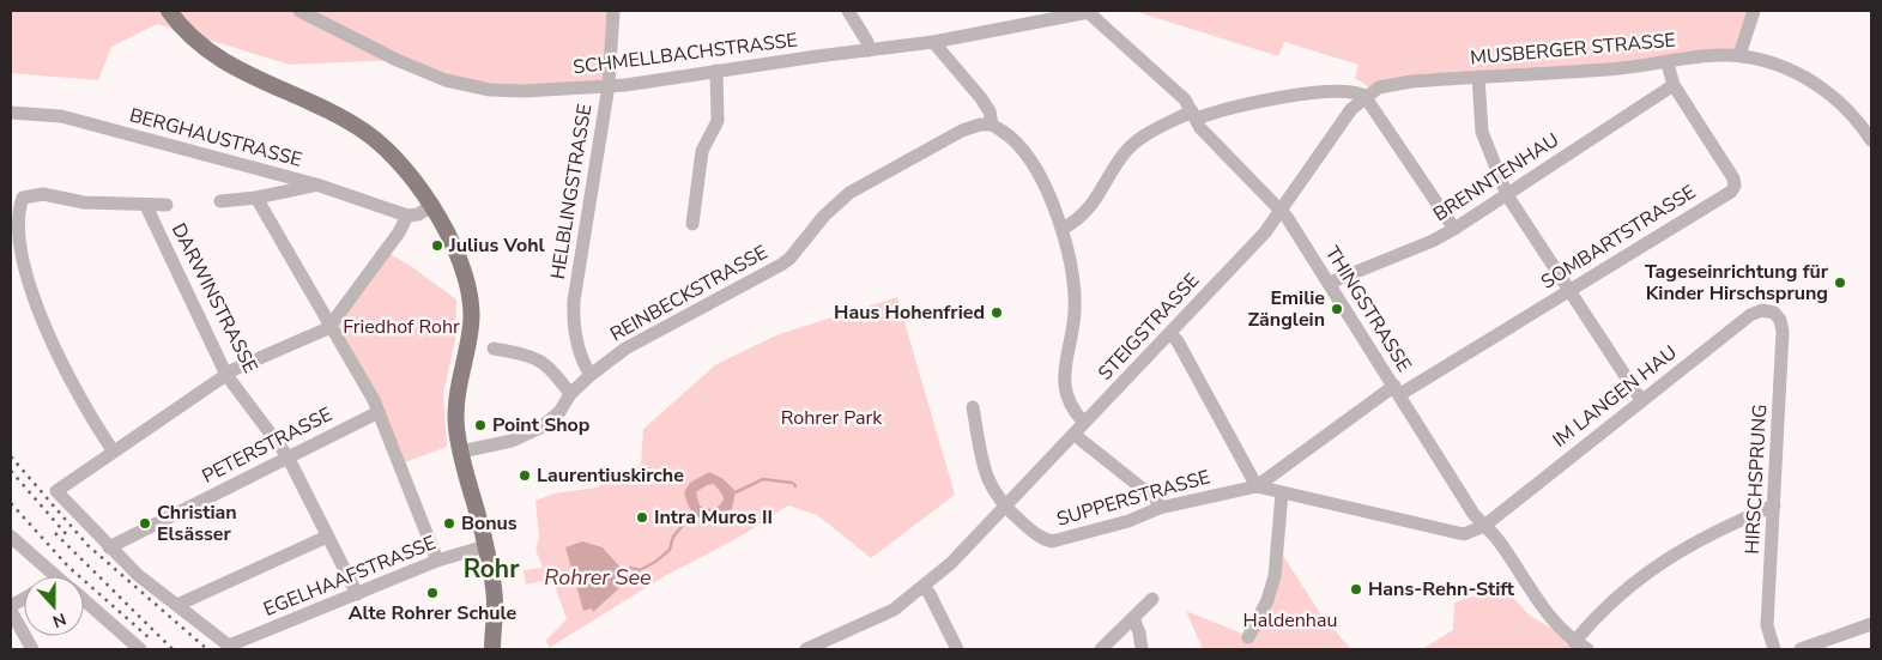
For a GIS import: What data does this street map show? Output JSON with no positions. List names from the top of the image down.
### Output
{
  "streets": {
    "street": [
      "MUSBERGER STRASSE",
      "SCHMELLBACHSTRASSE",
      "BERGHAUSTRASSE",
      "BRENNTENHAU",
      "HELBLINGSTRASSE",
      "SOMBARTSTRASSE",
      "REINBECKSTRASSE",
      "DARWINSTRASSE",
      "THINGSTRASSE",
      "STEIGSTRASSE",
      "IM LANGEN HAU",
      "PETERSTRASSE",
      "HIRSCHSPRUNG",
      "SUPPERSTRASSE",
      "EGELHAAFSTRASSE"
    ]
  },
  "crossings": [
    ["MUSBERGER STRASSE", "SOMBARTSTRASSE"],
    ["MUSBERGER STRASSE", "STEIGSTRASSE"],
    ["SCHMELLBACHSTRASSE", "HELBLINGSTRASSE"],
    ["SCHMELLBACHSTRASSE", "THINGSTRASSE"],
    ["BRENNTENHAU", "SOMBARTSTRASSE"],
    ["BRENNTENHAU", "THINGSTRASSE"],
    ["HELBLINGSTRASSE", "REINBECKSTRASSE"],
    ["SOMBARTSTRASSE", "THINGSTRASSE"],
    ["SOMBARTSTRASSE", "SUPPERSTRASSE"],
    ["DARWINSTRASSE", "PETERSTRASSE"],
    ["DARWINSTRASSE", "EGELHAAFSTRASSE"],
    ["THINGSTRASSE", "STEIGSTRASSE"],
    ["THINGSTRASSE", "IM LANGEN HAU"],
    ["THINGSTRASSE", "SUPPERSTRASSE"],
    ["STEIGSTRASSE", "SUPPERSTRASSE"],
    ["IM LANGEN HAU", "HIRSCHSPRUNG"],
    ["IM LANGEN HAU", "SUPPERSTRASSE"]
  ],
  "districts": ["Rohr"],
  "water": ["Rohrer See"],
  "parks": ["Friedhof Rohr", "Rohrer Park", "Haldenhau"],
  "places": [
    "Julius Vohl",
    "Tageseinrichtung für Kinder Hirschsprung",
    "Emilie Zänglein",
    "Haus Hohenfried",
    "Point Shop",
    "Laurentiuskirche",
    "Intra Muros II",
    "Christian Elsässer",
    "Bonus",
    "Hans-Rehn-Stift",
    "Alte Rohrer Schule"
  ],
  "north": "bottom"
}
